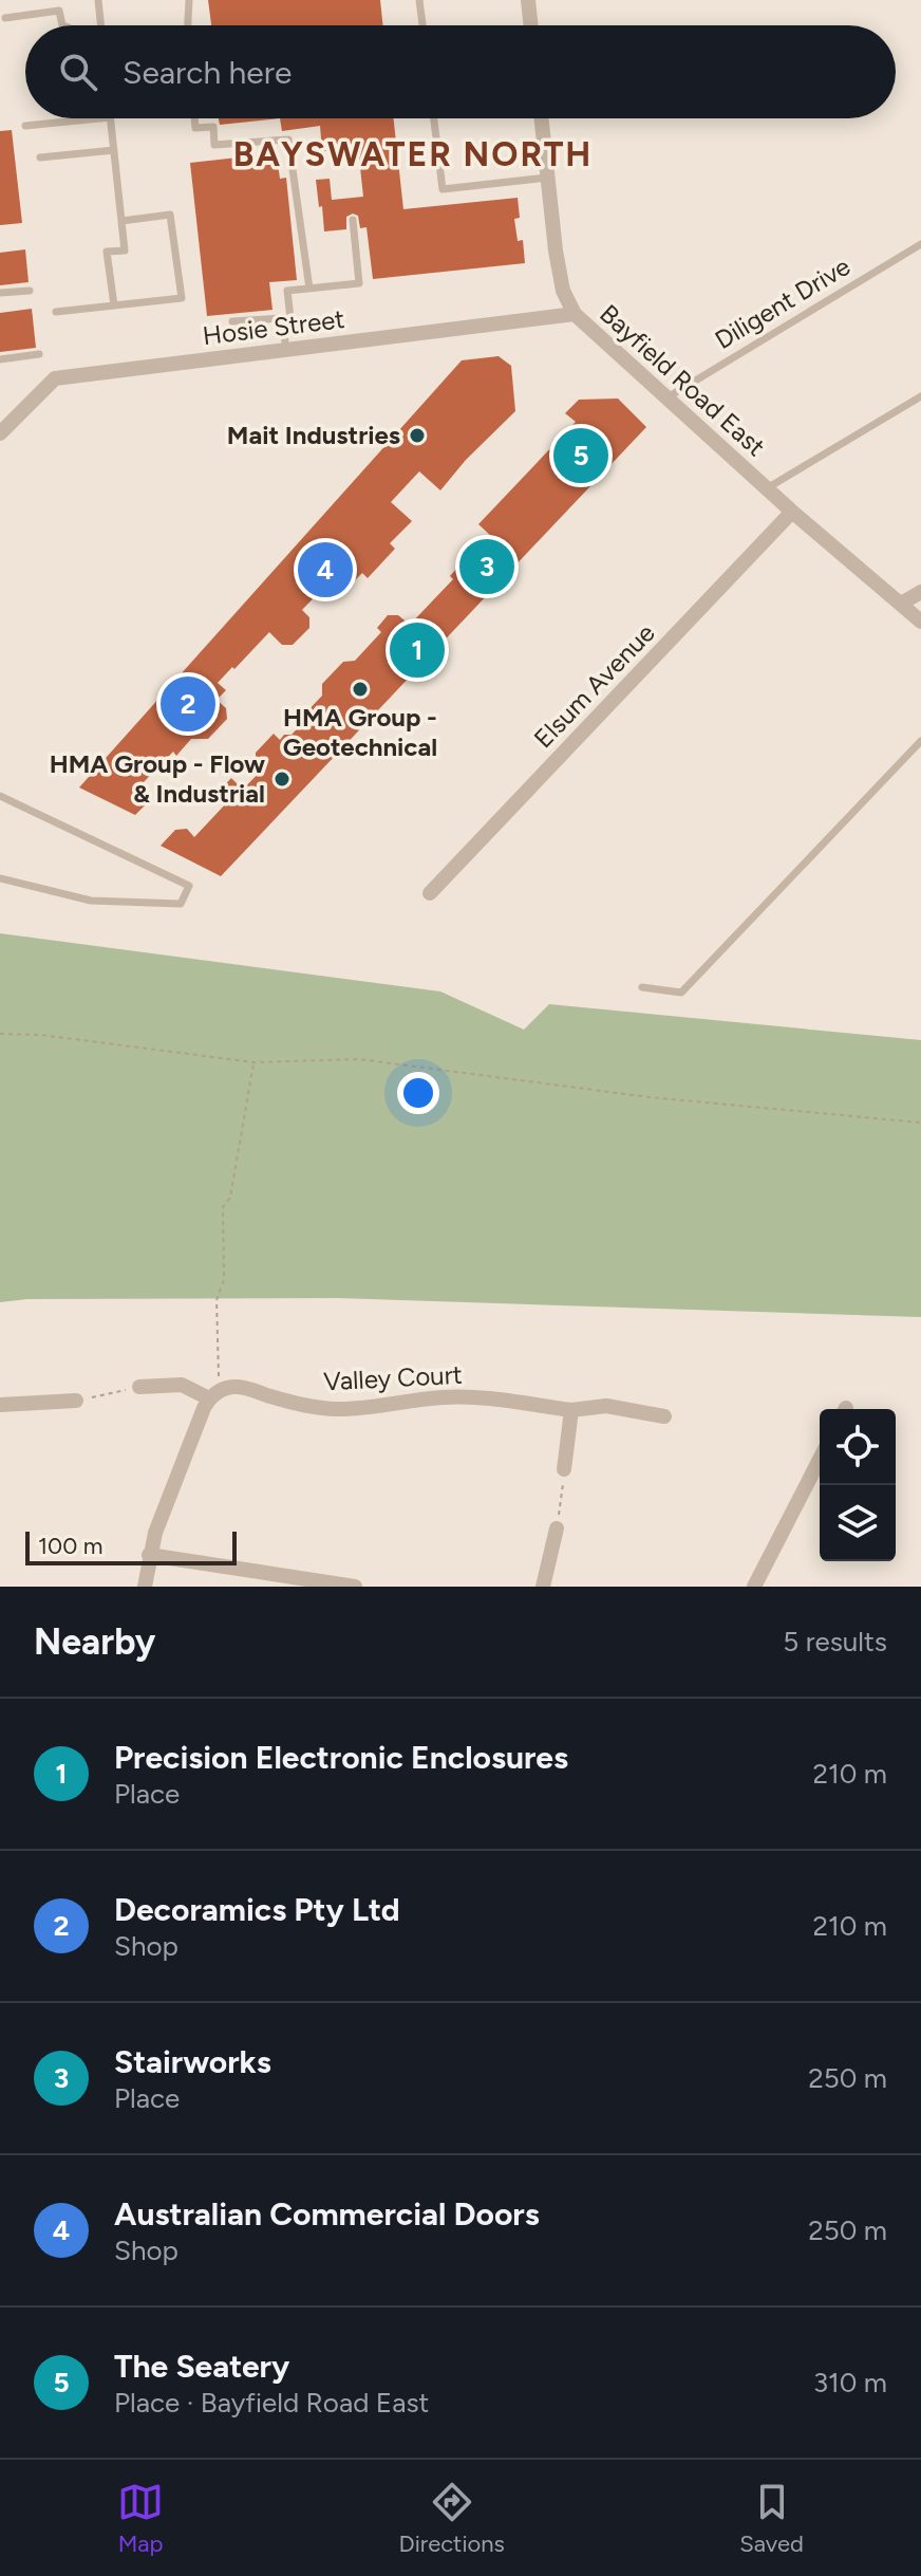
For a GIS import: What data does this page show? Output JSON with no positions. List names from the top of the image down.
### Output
{
  "streets": {
    "street": [
      "Hosie Street",
      "Bayfield Road East",
      "Elsum Avenue",
      "Valley Court"
    ],
    "lane": ["Diligent Drive"]
  },
  "crossings": [
    ["Diligent Drive", "Bayfield Road East"],
    ["Hosie Street", "Bayfield Road East"],
    ["Bayfield Road East", "Elsum Avenue"]
  ],
  "districts": ["BAYSWATER NORTH"],
  "places": ["Mait Industries", "HMA Group - Geotechnical", "HMA Group - Flow & Industrial"],
  "scale_bar": "100 m",
  "page": {
    "search": "Search here",
    "pins": [
      "5",
      "3",
      "4",
      "1",
      "2"
    ],
    "scale": "100 m",
    "heading": ["Nearby", "5 results"],
    "list": [
      {
        "mark": "1",
        "name": "Precision Electronic Enclosures",
        "note": "Place",
        "value": "210 m"
      },
      {
        "mark": "2",
        "name": "Decoramics Pty Ltd",
        "note": "Shop",
        "value": "210 m"
      },
      {
        "mark": "3",
        "name": "Stairworks",
        "note": "Place",
        "value": "250 m"
      },
      {
        "mark": "4",
        "name": "Australian Commercial Doors",
        "note": "Shop",
        "value": "250 m"
      },
      {
        "mark": "5",
        "name": "The Seatery",
        "note": "Place · Bayfield Road East",
        "value": "310 m"
      }
    ],
    "nav": ["Map", "Directions", "Saved"]
  }
}
